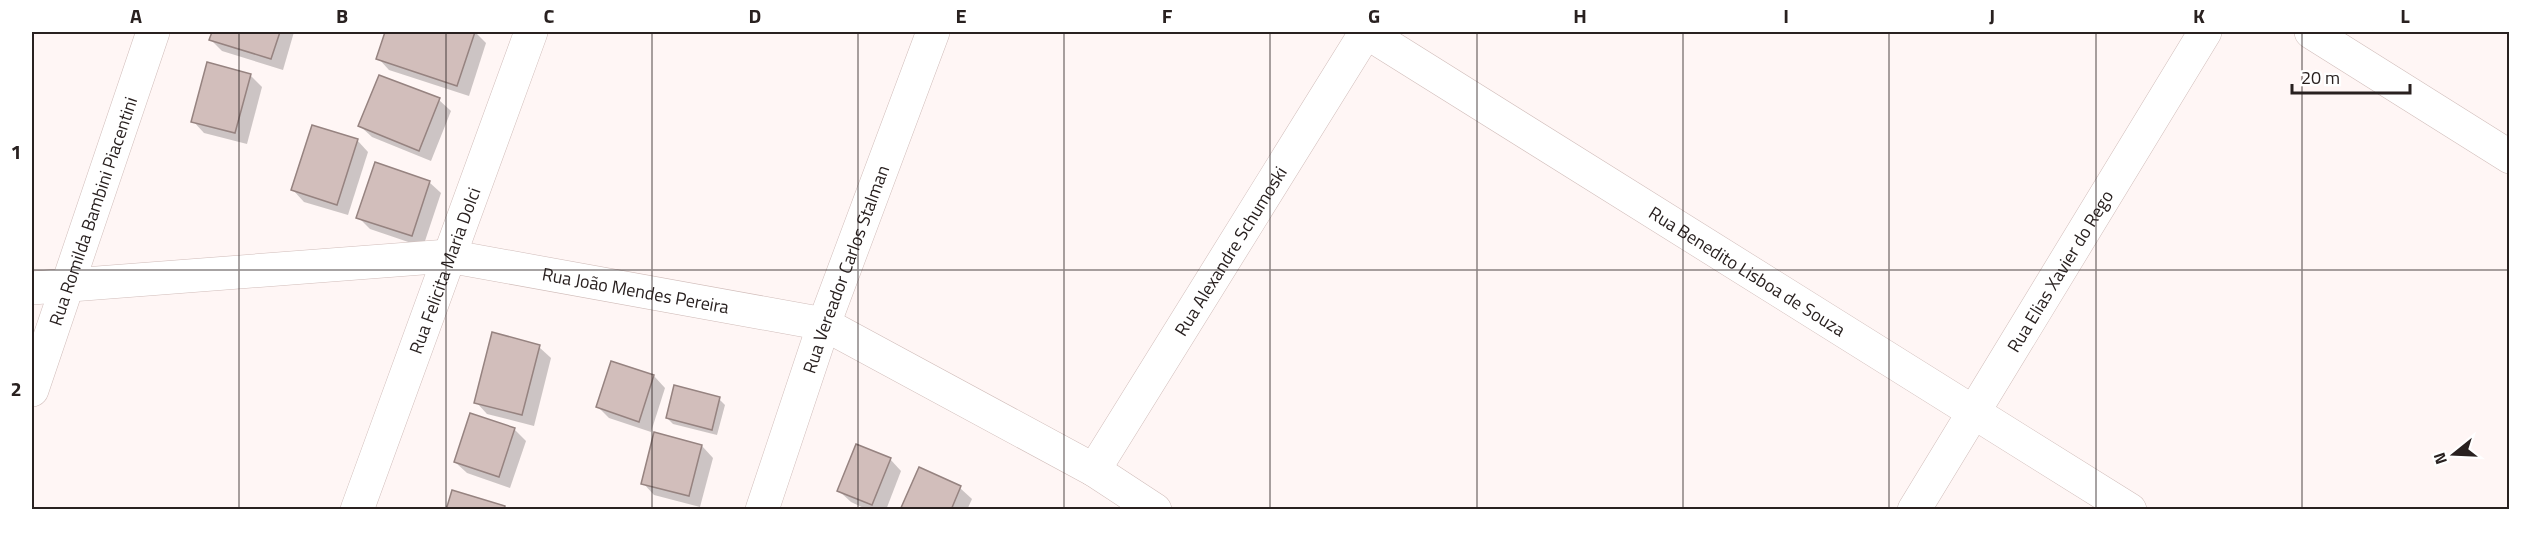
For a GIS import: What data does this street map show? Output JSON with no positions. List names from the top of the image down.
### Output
{
  "streets": {
    "street": [
      "Rua Romilda Bambini Piacentini",
      "Rua Alexandre Schumoski",
      "Rua Felicita Maria Dolci",
      "Rua Vereador Carlos Stalman",
      "Rua Elias Xavier do Rego",
      "Rua Benedito Lisboa de Souza",
      "Rua João Mendes Pereira"
    ]
  },
  "crossings": [
    ["Rua Romilda Bambini Piacentini", "Rua João Mendes Pereira"],
    ["Rua Alexandre Schumoski", "Rua Benedito Lisboa de Souza"],
    ["Rua Alexandre Schumoski", "Rua João Mendes Pereira"],
    ["Rua Felicita Maria Dolci", "Rua João Mendes Pereira"],
    ["Rua Vereador Carlos Stalman", "Rua João Mendes Pereira"],
    ["Rua Elias Xavier do Rego", "Rua Benedito Lisboa de Souza"]
  ],
  "scale_bar": "20 m",
  "north": "left",
  "grid": {
    "columns": [
      "A",
      "B",
      "C",
      "D",
      "E",
      "F",
      "G",
      "H",
      "I",
      "J",
      "K",
      "L"
    ],
    "rows": ["1", "2"]
  }
}
